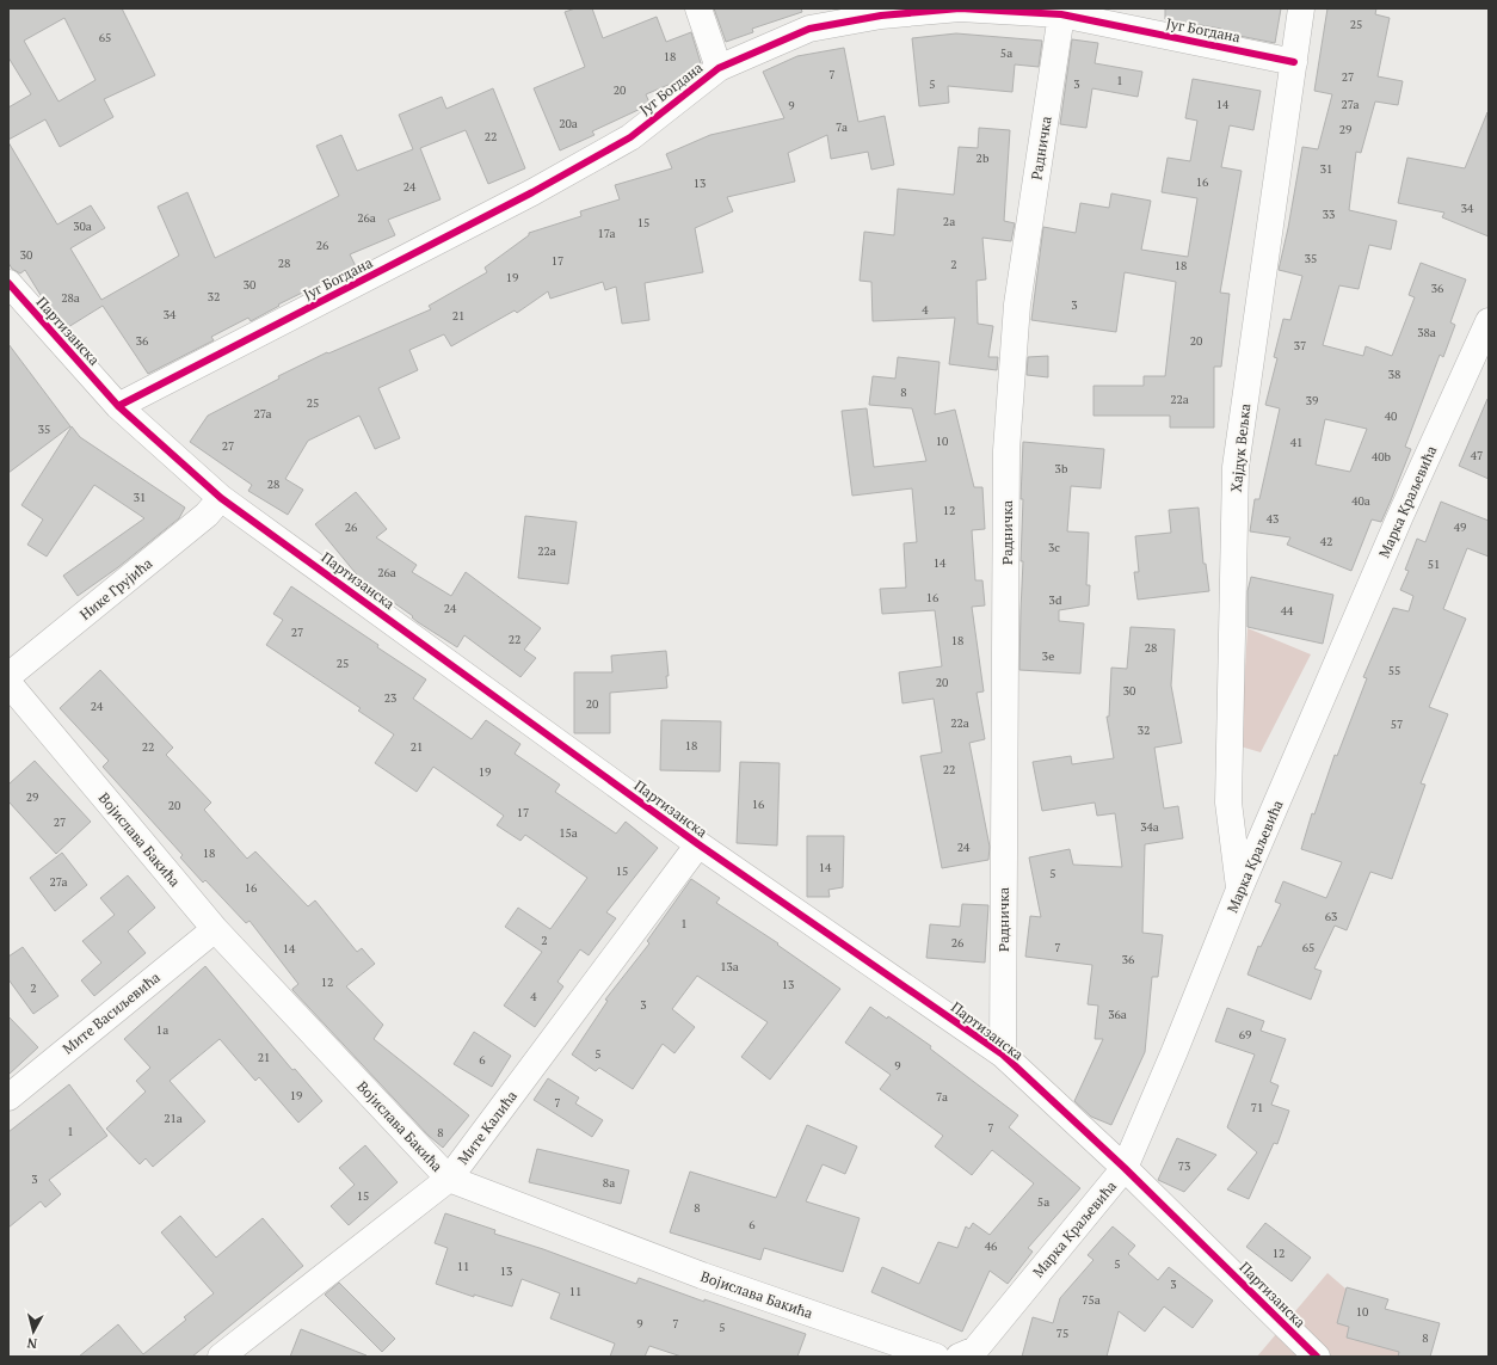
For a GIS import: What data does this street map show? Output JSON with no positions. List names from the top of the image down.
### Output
{
  "streets": {
    "street": [
      "Југ Богдана",
      "Радничка",
      "Партизанска",
      "Хајдук Вељка",
      "Марка Краљевића",
      "Нике Грујића",
      "Војислава Бакића",
      "Мите Васиљевића",
      "Мите Калића"
    ]
  },
  "crossings": [
    ["Југ Богдана", "Радничка"],
    ["Југ Богдана", "Партизанска"],
    ["Југ Богдана", "Хајдук Вељка"],
    ["Радничка", "Партизанска"],
    ["Партизанска", "Марка Краљевића"],
    ["Партизанска", "Нике Грујића"],
    ["Партизанска", "Мите Калића"],
    ["Хајдук Вељка", "Марка Краљевића"],
    ["Војислава Бакића", "Мите Васиљевића"],
    ["Војислава Бакића", "Мите Калића"]
  ],
  "house_numbers": [
    "25",
    "65",
    "5a",
    "18",
    "7",
    "27",
    "1",
    "5",
    "3",
    "20",
    "14",
    "27a",
    "9",
    "20a",
    "7a",
    "29",
    "22",
    "2b",
    "31",
    "16",
    "13",
    "24",
    "34",
    "33",
    "26a",
    "2a",
    "15",
    "30a",
    "17a",
    "26",
    "30",
    "35",
    "17",
    "28",
    "2",
    "18",
    "19",
    "30",
    "36",
    "32",
    "28a",
    "3",
    "4",
    "34",
    "21",
    "38a",
    "36",
    "20",
    "37",
    "38",
    "8",
    "22a",
    "39",
    "25",
    "27a",
    "40",
    "35",
    "10",
    "41",
    "27",
    "47",
    "40b",
    "3b",
    "28",
    "31",
    "40a",
    "12",
    "43",
    "26",
    "49",
    "42",
    "3c",
    "22a",
    "14",
    "51",
    "26a",
    "16",
    "3d",
    "24",
    "44",
    "27",
    "22",
    "18",
    "28",
    "3e",
    "25",
    "55",
    "20",
    "30",
    "23",
    "20",
    "24",
    "22a",
    "57",
    "32",
    "18",
    "22",
    "21",
    "22",
    "19",
    "29",
    "16",
    "20",
    "17",
    "27",
    "34a",
    "15a",
    "24",
    "18",
    "14",
    "15",
    "5",
    "27a",
    "16",
    "63",
    "1",
    "2",
    "26",
    "7",
    "65",
    "14",
    "36",
    "13a",
    "12",
    "13",
    "2",
    "4",
    "3",
    "36a",
    "1a",
    "69",
    "5",
    "21",
    "6",
    "9",
    "19",
    "7a",
    "7",
    "71",
    "21a",
    "7",
    "1",
    "8",
    "73",
    "3",
    "8a",
    "15",
    "5a",
    "8",
    "6",
    "46",
    "12",
    "5",
    "11",
    "13",
    "3",
    "11",
    "75a",
    "10",
    "9",
    "7",
    "5",
    "75",
    "8"
  ],
  "north": "bottom"
}
